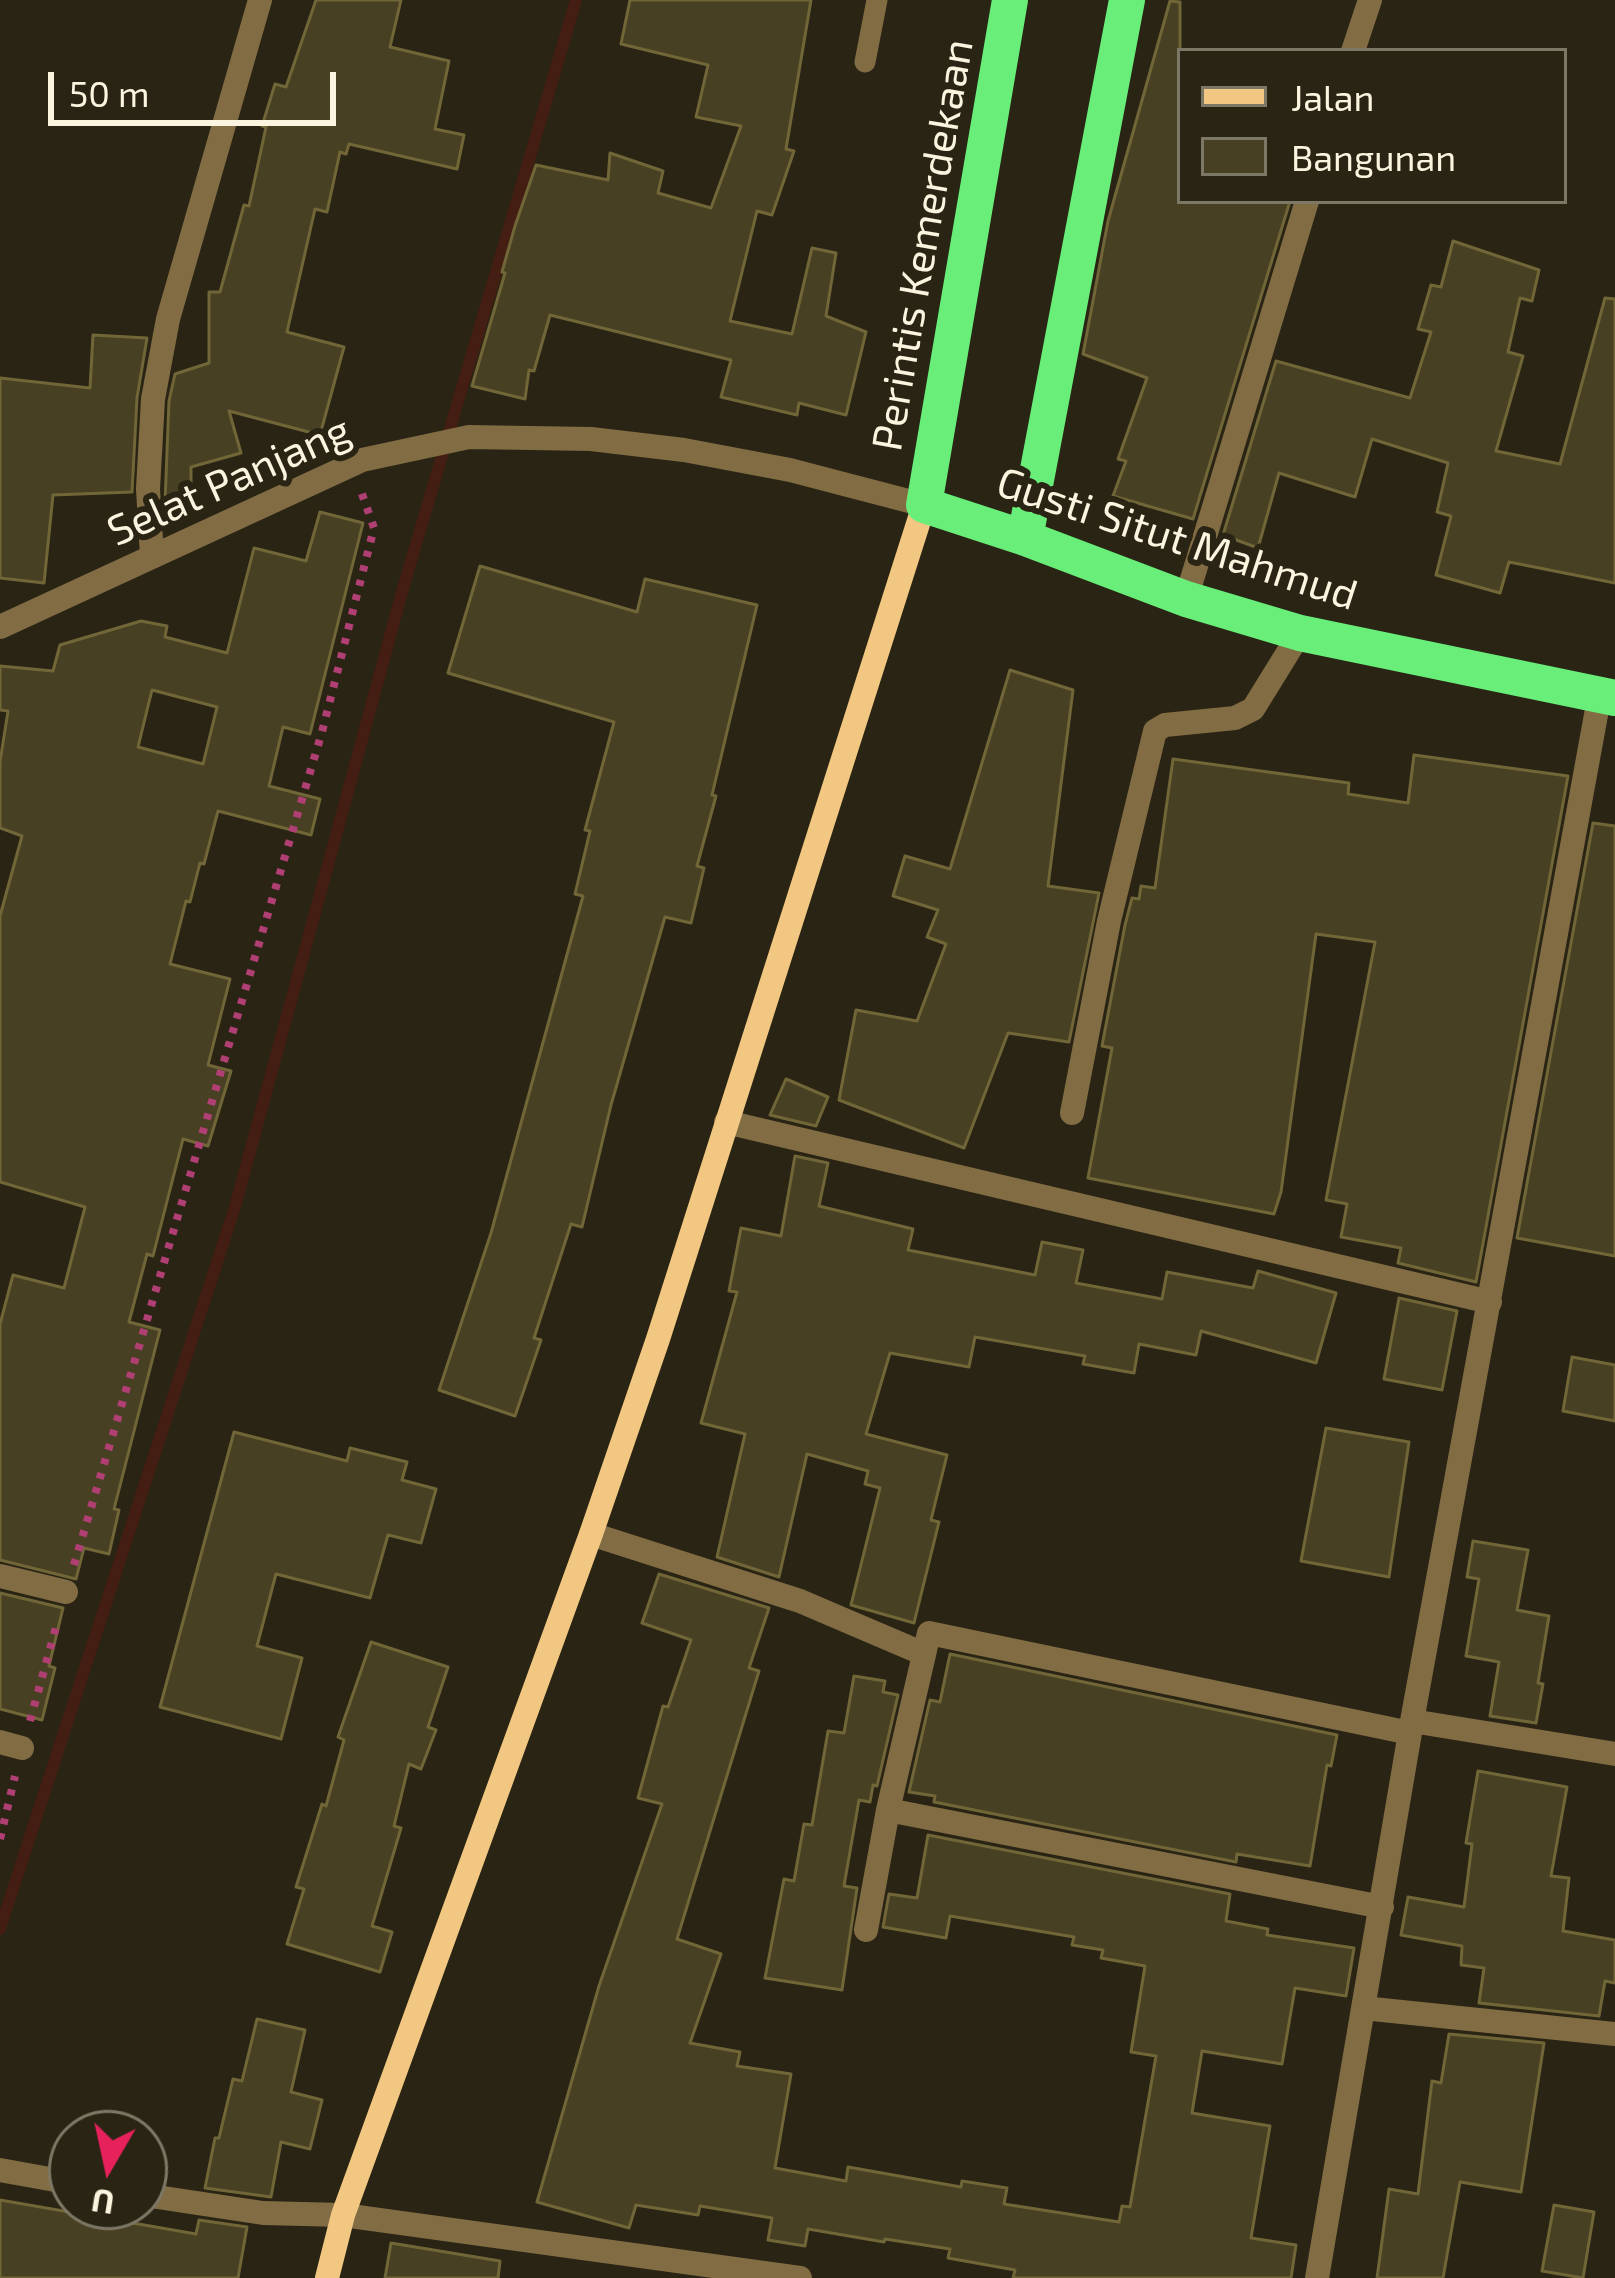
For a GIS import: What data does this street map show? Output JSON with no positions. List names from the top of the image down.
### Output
{
  "streets": {
    "highway": ["Perintis Kemerdekaan", "Gusti Situt Mahmud"],
    "street": ["Selat Panjang"]
  },
  "crossings": [
    ["Perintis Kemerdekaan", "Selat Panjang"],
    ["Perintis Kemerdekaan", "Gusti Situt Mahmud"],
    ["Selat Panjang", "Gusti Situt Mahmud"]
  ],
  "legend": ["Jalan", "Bangunan"],
  "scale_bar": "50 m",
  "north": "bottom"
}
